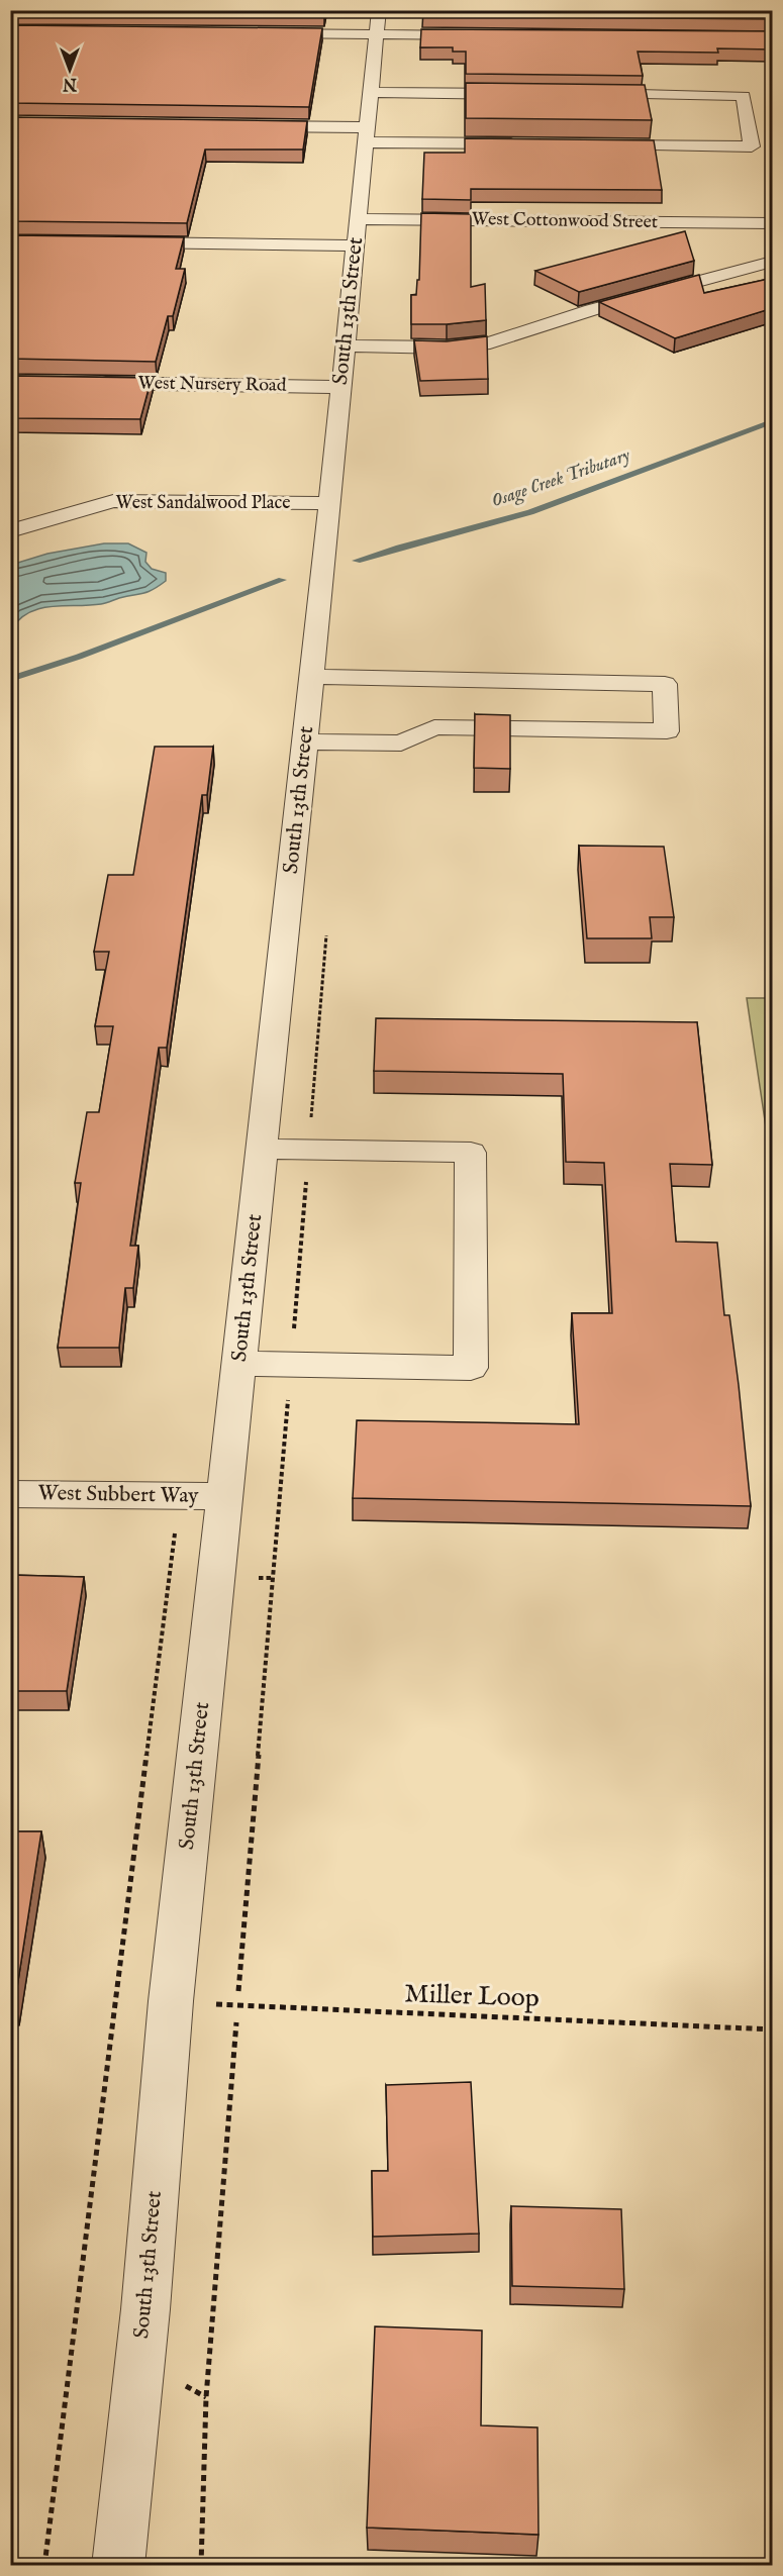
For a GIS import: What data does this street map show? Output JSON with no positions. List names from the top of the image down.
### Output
{
  "streets": {
    "street": [
      "West Cottonwood Street",
      "South 13th Street",
      "West Nursery Road",
      "West Sandalwood Place",
      "West Subbert Way"
    ],
    "path": ["Miller Loop"]
  },
  "crossings": [
    ["West Cottonwood Street", "South 13th Street"],
    ["South 13th Street", "West Nursery Road"],
    ["South 13th Street", "West Sandalwood Place"],
    ["South 13th Street", "West Subbert Way"],
    ["South 13th Street", "Miller Loop"]
  ],
  "water": ["Osage Creek Tributary"],
  "north": "bottom"
}
